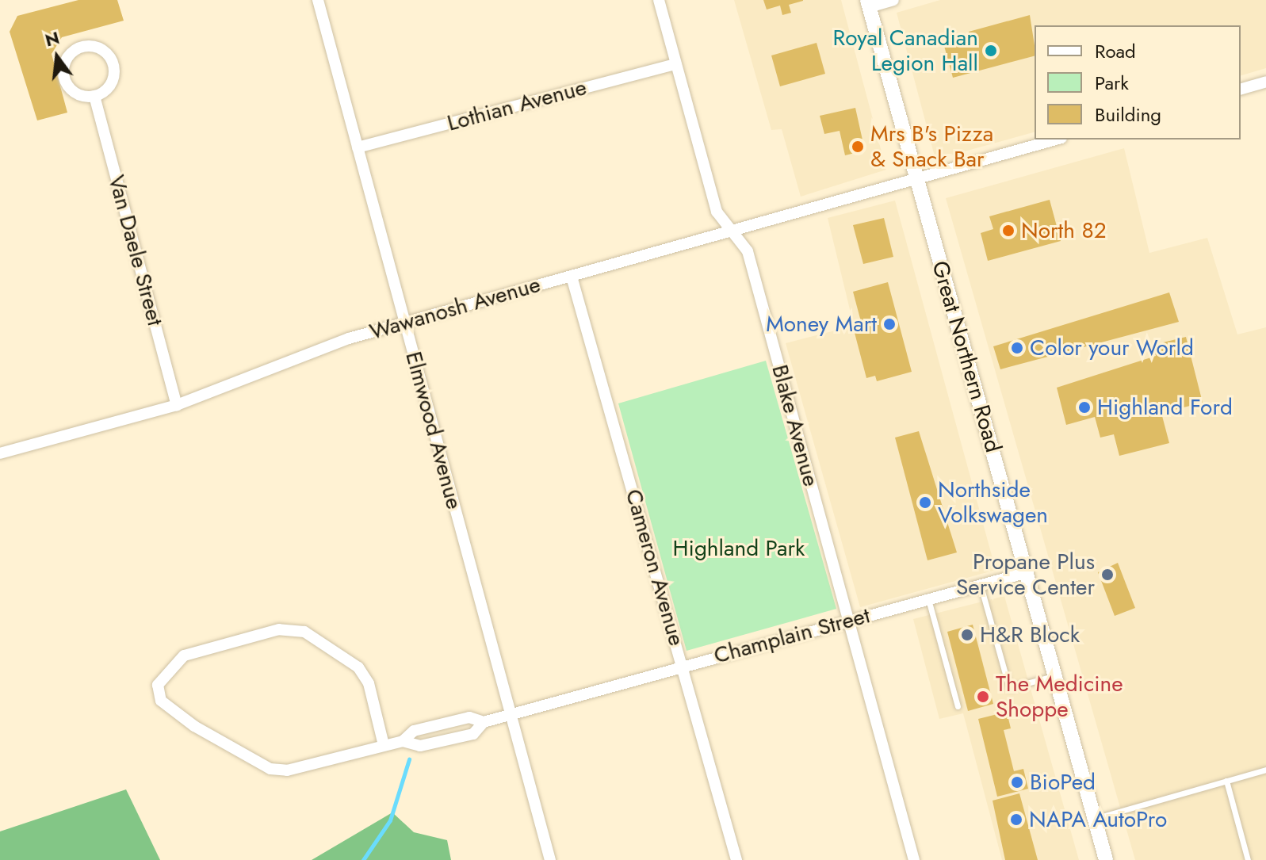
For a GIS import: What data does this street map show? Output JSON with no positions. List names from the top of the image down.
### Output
{
  "streets": {
    "main road": ["Great Northern Road"],
    "street": [
      "Lothian Avenue",
      "Van Daele Street",
      "Wawanosh Avenue",
      "Blake Avenue",
      "Elmwood Avenue",
      "Cameron Avenue",
      "Champlain Street"
    ]
  },
  "crossings": [
    ["Lothian Avenue", "Blake Avenue"],
    ["Lothian Avenue", "Elmwood Avenue"],
    ["Van Daele Street", "Wawanosh Avenue"],
    ["Wawanosh Avenue", "Great Northern Road"],
    ["Wawanosh Avenue", "Blake Avenue"],
    ["Wawanosh Avenue", "Elmwood Avenue"],
    ["Wawanosh Avenue", "Cameron Avenue"],
    ["Great Northern Road", "Champlain Street"],
    ["Blake Avenue", "Champlain Street"],
    ["Elmwood Avenue", "Champlain Street"],
    ["Cameron Avenue", "Champlain Street"]
  ],
  "parks": ["Highland Park"],
  "places": [
    "Royal Canadian Legion Hall",
    "Mrs B's Pizza & Snack Bar",
    "North 82",
    "Money Mart",
    "Color your World",
    "Highland Ford",
    "Northside Volkswagen",
    "Propane Plus Service Center",
    "H&R Block",
    "The Medicine Shoppe",
    "BioPed",
    "NAPA AutoPro"
  ],
  "legend": ["Road", "Park", "Building"],
  "north": "top"
}
